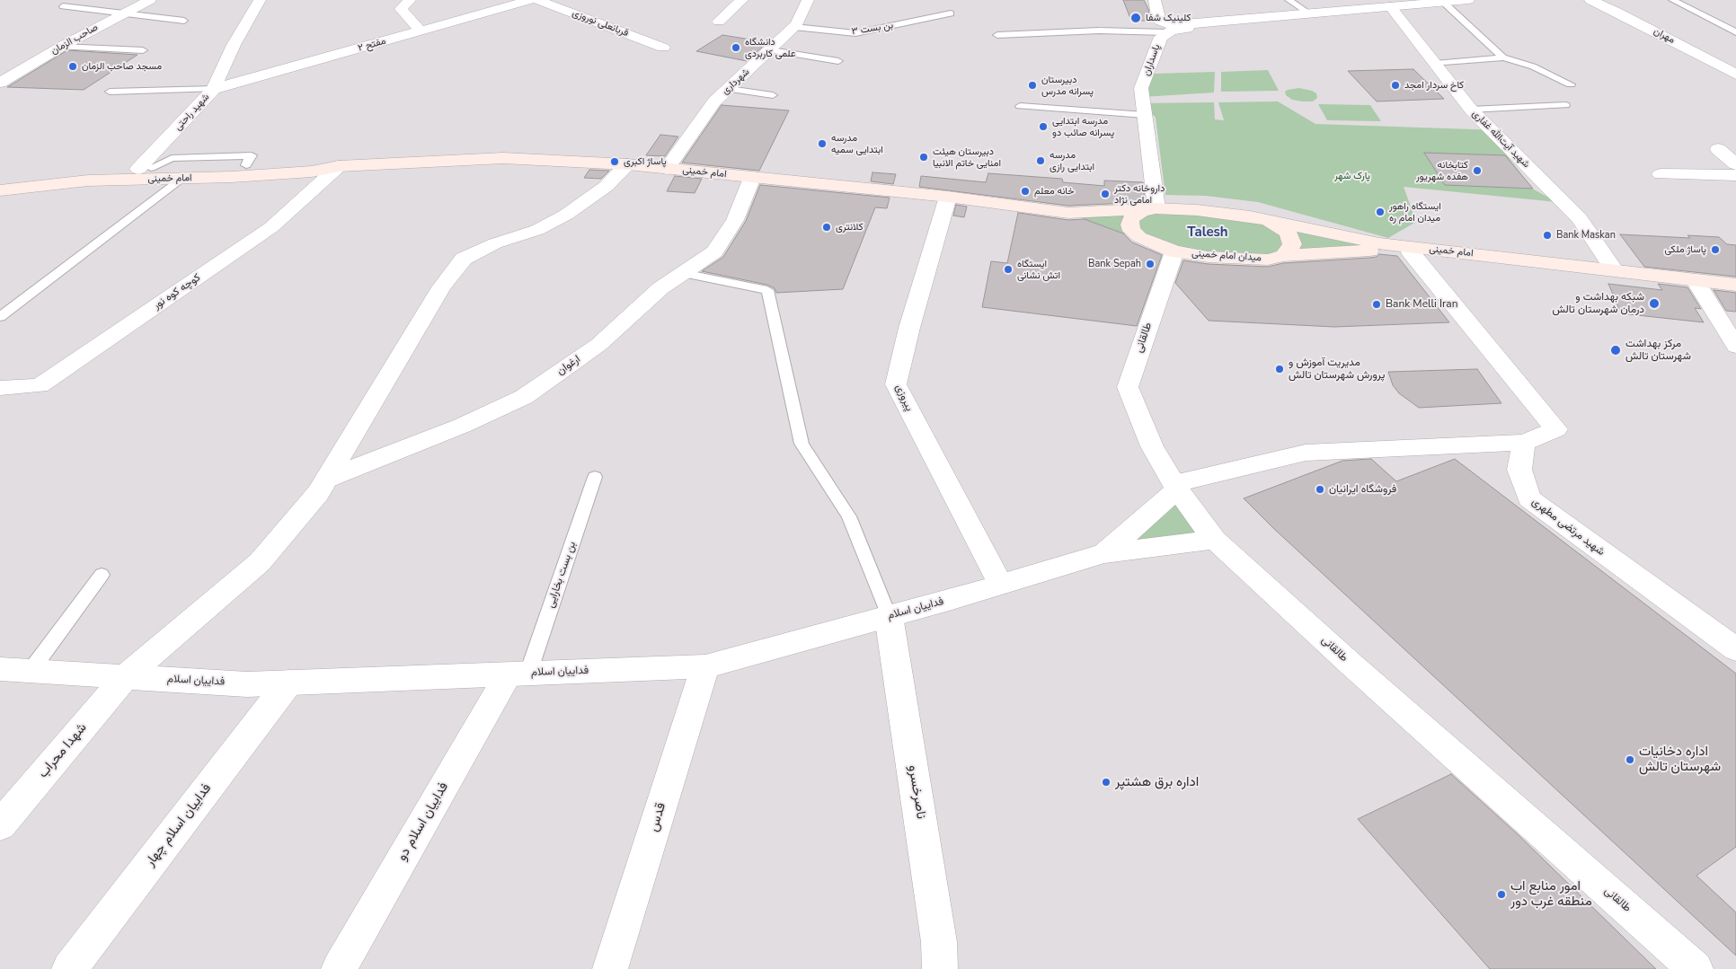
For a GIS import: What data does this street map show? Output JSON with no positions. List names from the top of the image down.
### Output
{
  "streets": {
    "main road": ["امام خمینی", "میدان امام خمینی"],
    "street": [
      "قربانعلی نوروزی",
      "مهران",
      "صاحب الزمان",
      "مفتح ۲",
      "پاسداران",
      "شهرداری",
      "شهید راحتی",
      "شهید آیت‌الله غفاری",
      "کوچه کوه نور",
      "طالقانی",
      "ارغوان",
      "پیروزی",
      "شهید مرتضی مطهری",
      "فداییان اسلام",
      "شهدا محراب",
      "ناصرخسرو",
      "قدس",
      "فداییان اسلام دو",
      "فداییان اسلام چهار"
    ],
    "lane": ["بن بست ۳", "بن بست بخارایی"]
  },
  "crossings": [
    ["بن بست ۳", "شهرداری"],
    ["مفتح ۲", "شهید راحتی"],
    ["پاسداران", "شهید آیت‌الله غفاری"],
    ["پاسداران", "امام خمینی"],
    ["پاسداران", "میدان امام خمینی"],
    ["شهرداری", "امام خمینی"],
    ["شهید راحتی", "امام خمینی"],
    ["شهید آیت‌الله غفاری", "امام خمینی"],
    ["امام خمینی", "میدان امام خمینی"],
    ["امام خمینی", "کوچه کوه نور"],
    ["امام خمینی", "طالقانی"],
    ["امام خمینی", "ارغوان"],
    ["امام خمینی", "پیروزی"],
    ["امام خمینی", "شهدا محراب"],
    ["میدان امام خمینی", "طالقانی"],
    ["طالقانی", "فداییان اسلام"],
    ["ارغوان", "شهدا محراب"],
    ["پیروزی", "فداییان اسلام"],
    ["بن بست بخارایی", "فداییان اسلام"],
    ["بن بست بخارایی", "فداییان اسلام دو"],
    ["فداییان اسلام", "شهدا محراب"],
    ["فداییان اسلام", "ناصرخسرو"],
    ["فداییان اسلام", "قدس"],
    ["فداییان اسلام", "فداییان اسلام دو"],
    ["فداییان اسلام", "فداییان اسلام چهار"]
  ],
  "districts": ["Talesh"],
  "parks": ["پارک شهر"],
  "places": [
    "کلینیک شفا",
    "دانشگاه علمی کاربردی",
    "مسجد صاحب الزمان",
    "دبیرستان پسرانه مدرس",
    "کاخ سردار امجد",
    "مدرسه ابتدایی پسرانه صائب دو",
    "مدرسه ابتدایی سمیه",
    "دبیرستان هیئت امنایی خاتم الانبیا",
    "مدرسه ابتدایی رازی",
    "پاساژ اکبری",
    "کتابخانه هفده شهریور",
    "خانه معلم",
    "داروخانه دکتر امامی نژاد",
    "ایستگاه راهور میدان امام ره",
    "کلانتری",
    "Bank Maskan",
    "پاساژ ملکی",
    "Bank Sepah",
    "ایستگاه اتش نشانی",
    "شبکه بهداشت و درمان شهرستان تالش",
    "Bank Melli Iran",
    "مرکز بهداشت شهرستان تالش",
    "مدیریت آموزش و پرورش شهرستان تالش",
    "فروشگاه ایرانیان",
    "اداره دخانیات شهرستان تالش",
    "اداره برق هشتپر",
    "امور منابع اب منطقه غرب دور"
  ]
}
